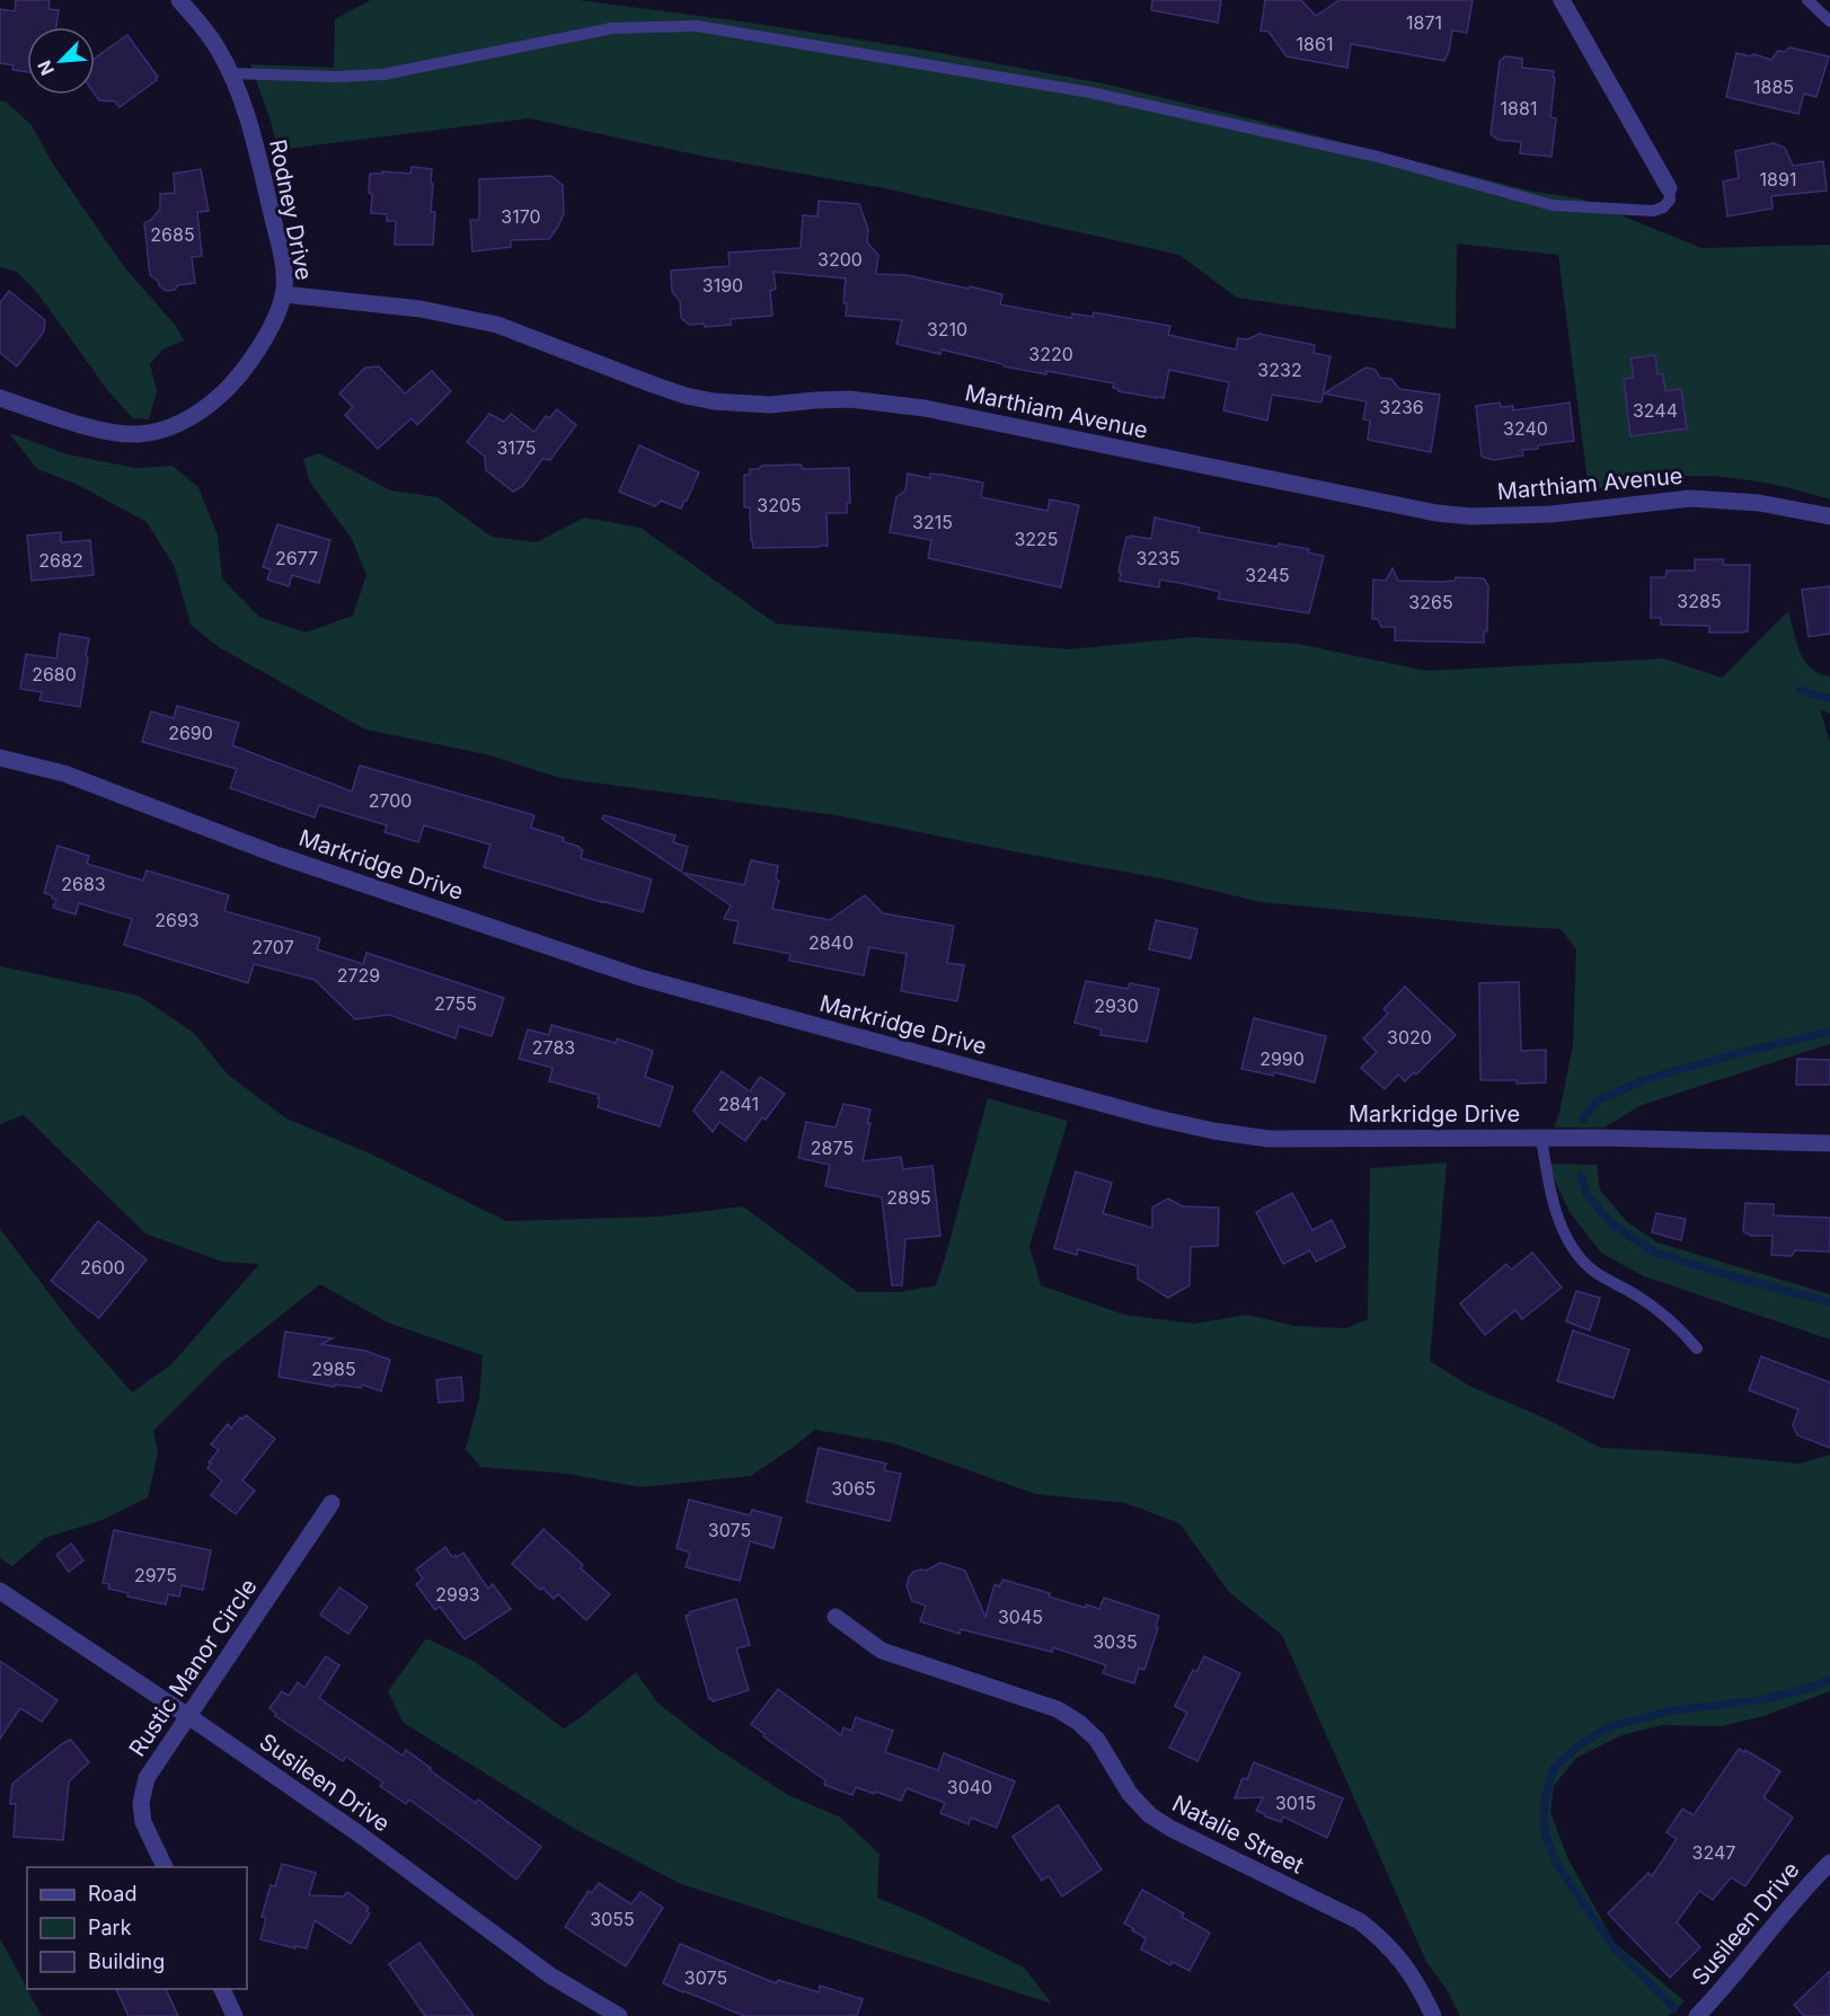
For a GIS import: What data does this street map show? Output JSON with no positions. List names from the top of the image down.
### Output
{
  "streets": {
    "street": [
      "Rodney Drive",
      "Marthiam Avenue",
      "Markridge Drive",
      "Rustic Manor Circle",
      "Susileen Drive",
      "Natalie Street"
    ]
  },
  "crossings": [
    ["Rodney Drive", "Marthiam Avenue"],
    ["Rustic Manor Circle", "Susileen Drive"]
  ],
  "house_numbers": [
    "1871",
    "1861",
    "1885",
    "1881",
    "1891",
    "3170",
    "2685",
    "3200",
    "3190",
    "3210",
    "3220",
    "3232",
    "3236",
    "3244",
    "3240",
    "3175",
    "3205",
    "3215",
    "3225",
    "2677",
    "3235",
    "2682",
    "3245",
    "3285",
    "3265",
    "2680",
    "2690",
    "2700",
    "2683",
    "2693",
    "2840",
    "2707",
    "2729",
    "2755",
    "2930",
    "3020",
    "2783",
    "2990",
    "2841",
    "2875",
    "2895",
    "2600",
    "2985",
    "3065",
    "3075",
    "2975",
    "2993",
    "3045",
    "3035",
    "3040",
    "3015",
    "3247",
    "3055",
    "3075"
  ],
  "legend": ["Road", "Park", "Building"],
  "north": "bottom left"
}
